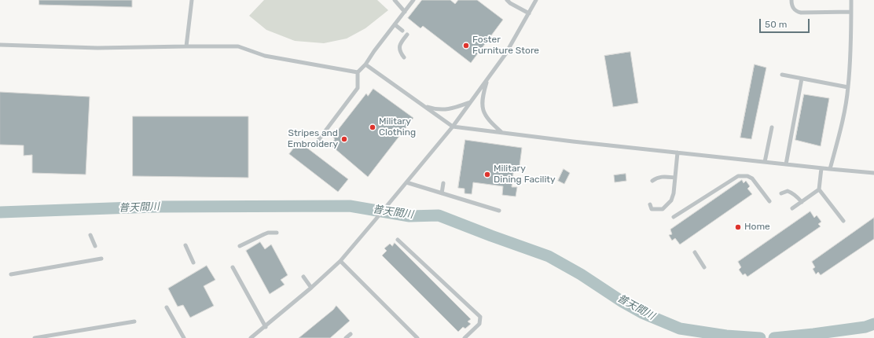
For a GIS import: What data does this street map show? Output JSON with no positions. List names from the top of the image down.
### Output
{
  "water": ["普天間川"],
  "places": [
    "Foster Furniture Store",
    "Military Clothing",
    "Stripes and Embroidery",
    "Military Dining Facility",
    "Home"
  ],
  "scale_bar": "50 m"
}
